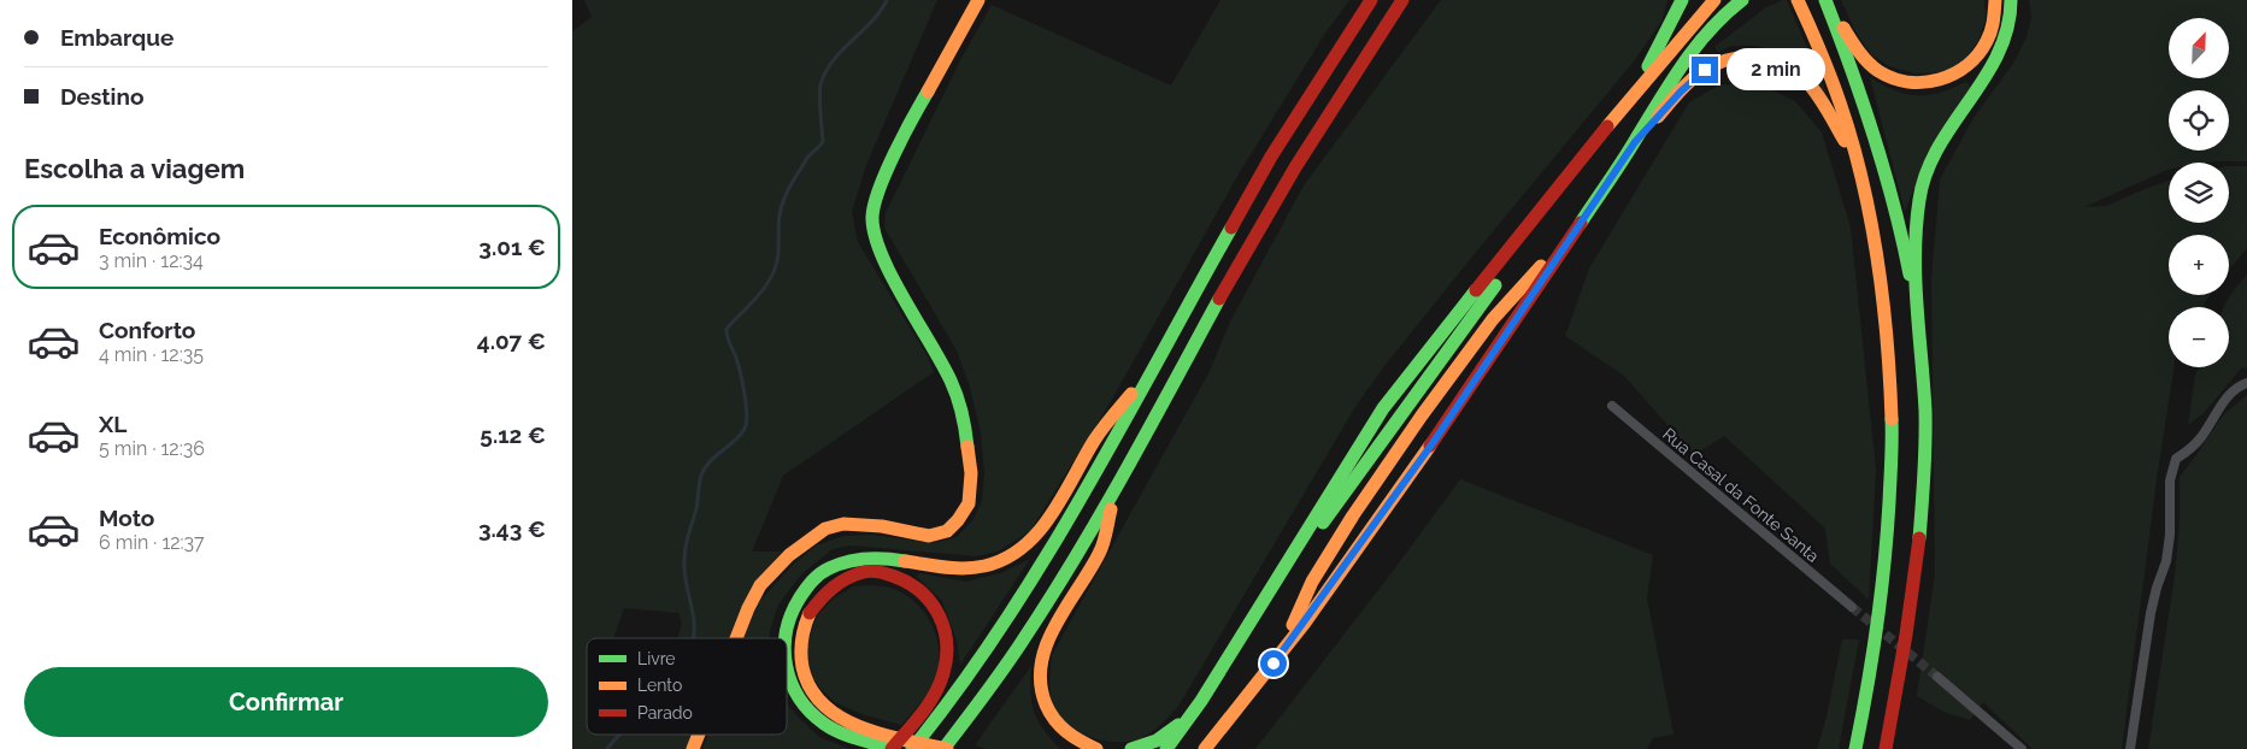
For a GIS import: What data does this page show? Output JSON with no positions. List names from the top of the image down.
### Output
{
  "streets": {
    "street": ["Rua Casal da Fonte Santa"]
  },
  "legend": ["Livre", "Lento", "Parado"],
  "north": "top right",
  "page": {
    "banner": ["Embarque", "Destino"],
    "map_buttons": ["+", "−"],
    "bubble": "2 min",
    "heading": "Escolha a viagem",
    "list": [
      {
        "name": "Econômico",
        "note": "3 min · 12:34",
        "value": "3.01 €"
      },
      {
        "name": "Conforto",
        "note": "4 min · 12:35",
        "value": "4.07 €"
      },
      {
        "name": "XL",
        "note": "5 min · 12:36",
        "value": "5.12 €"
      },
      {
        "name": "Moto",
        "note": "6 min · 12:37",
        "value": "3.43 €"
      }
    ],
    "buttons": "Confirmar"
  }
}
